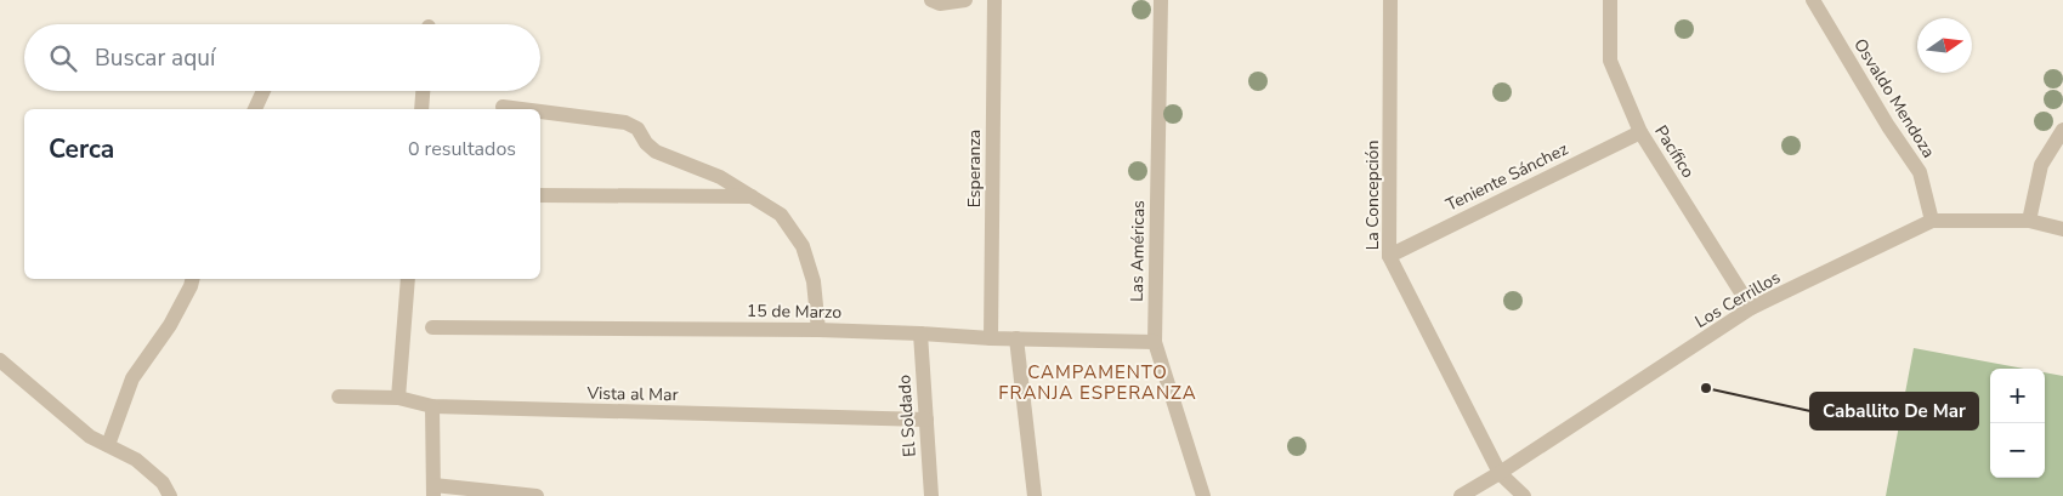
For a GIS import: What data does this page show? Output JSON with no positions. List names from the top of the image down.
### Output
{
  "streets": {
    "street": [
      "Osvaldo Mendoza",
      "Pacífico",
      "Esperanza",
      "Teniente Sánchez",
      "La Concepción",
      "Las Américas",
      "Los Cerrillos",
      "15 de Marzo",
      "Vista al Mar",
      "El Soldado"
    ]
  },
  "crossings": [
    ["Osvaldo Mendoza", "Los Cerrillos"],
    ["Pacífico", "Teniente Sánchez"],
    ["Pacífico", "Los Cerrillos"],
    ["Esperanza", "15 de Marzo"],
    ["Teniente Sánchez", "La Concepción"],
    ["La Concepción", "Los Cerrillos"],
    ["Las Américas", "15 de Marzo"],
    ["15 de Marzo", "El Soldado"],
    ["Vista al Mar", "El Soldado"]
  ],
  "districts": ["CAMPAMENTO FRANJA ESPERANZA"],
  "places": ["Caballito De Mar"],
  "north": "right",
  "page": {
    "search": "Buscar aquí",
    "heading": ["Cerca", "0 resultados"],
    "map_buttons": ["+", "−"]
  }
}
